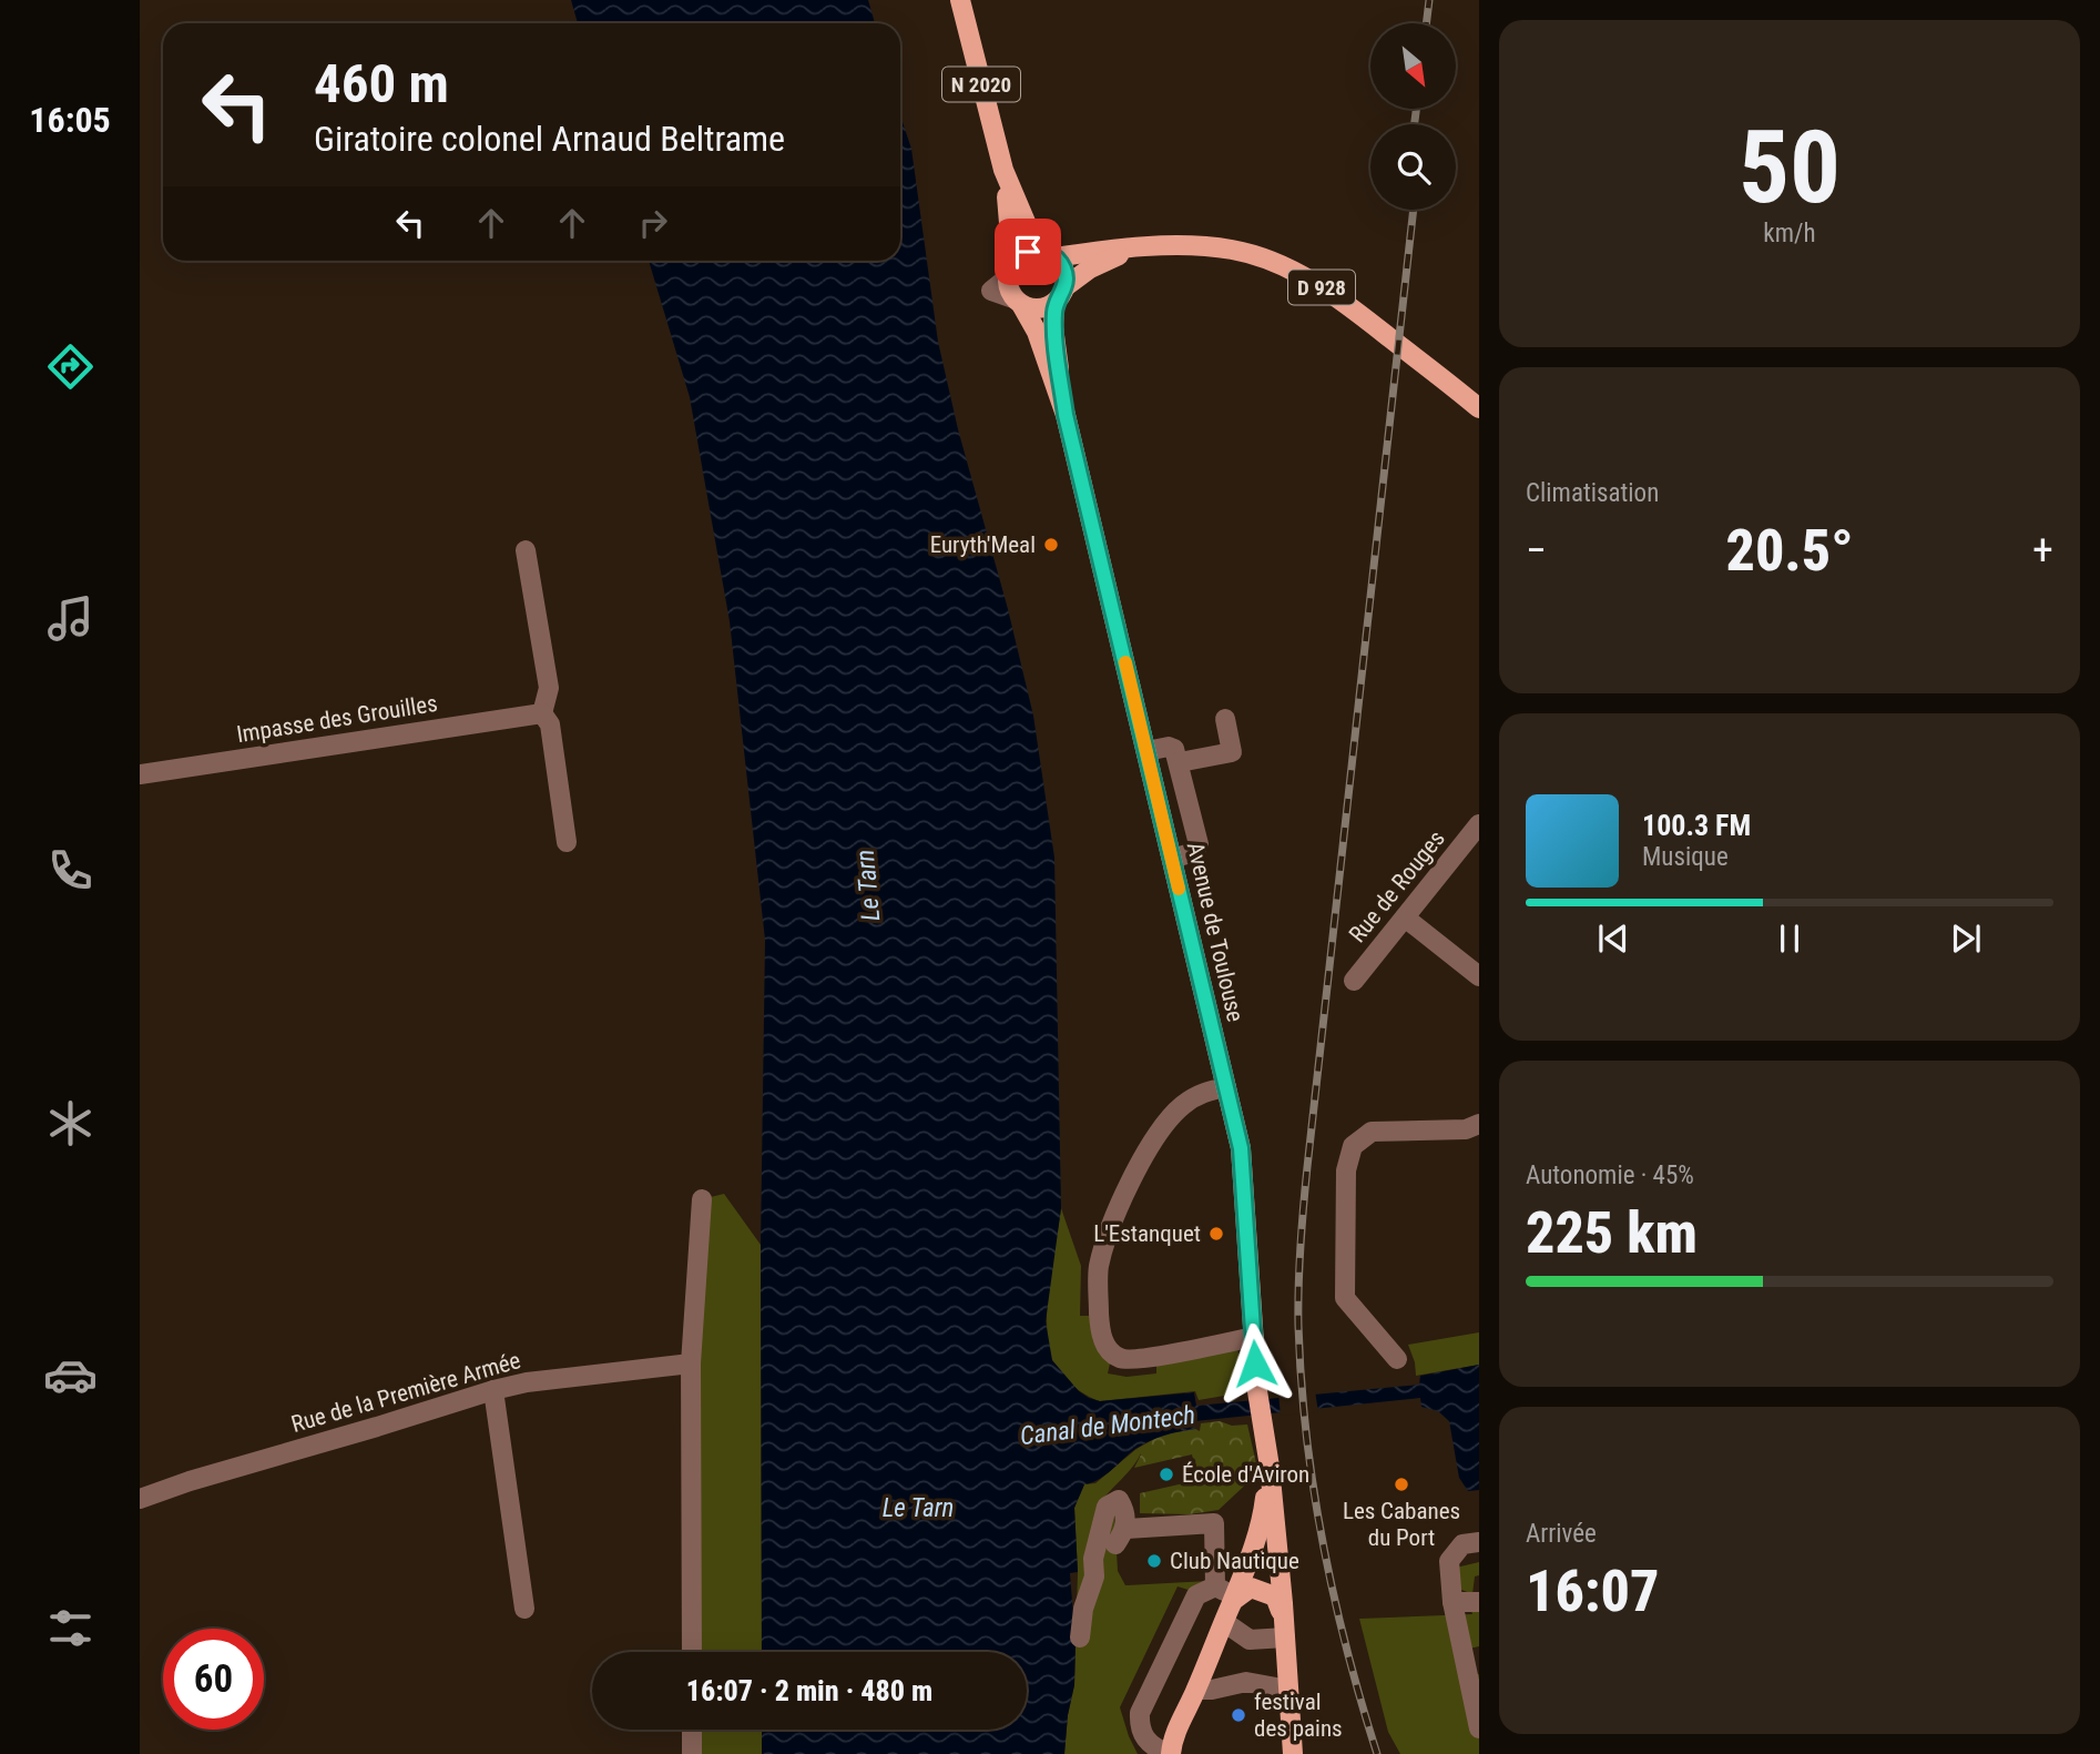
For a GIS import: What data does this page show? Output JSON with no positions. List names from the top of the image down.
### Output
{
  "streets": {
    "main road": ["N 2020", "D 928", "Avenue de Toulouse"],
    "street": ["Impasse des Grouilles", "Rue de Rouges", "Rue de la Première Armée"]
  },
  "water": ["Le Tarn", "Canal de Montech"],
  "places": [
    "Euryth'Meal",
    "L'Estanquet",
    "École d'Aviron",
    "Les Cabanes du Port",
    "Club Nautique",
    "festival des pains"
  ],
  "north": "bottom right",
  "page": {
    "tabs": "16:05",
    "tile": [
      ["50", "km/h"],
      "Climatisation",
      ["Autonomie · 45%", "225 km"],
      ["Arrivée", "16:07"]
    ],
    "turn": ["460 m", "Giratoire colonel Arnaud Beltrame"],
    "heat": ["−", "20.5°", "+"],
    "song": ["100.3 FM", "Musique"],
    "limit": "60",
    "trip": "16:07 · 2 min · 480 m"
  }
}
